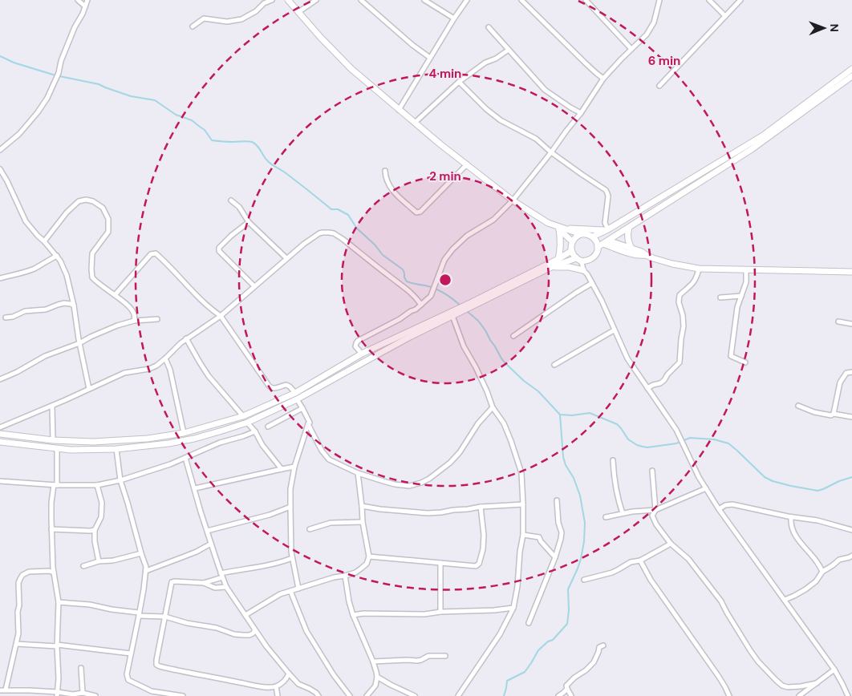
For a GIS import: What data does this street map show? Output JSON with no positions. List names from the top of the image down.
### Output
{
  "north": "right",
  "rings": ["6 min", "4 min", "2 min"]
}
